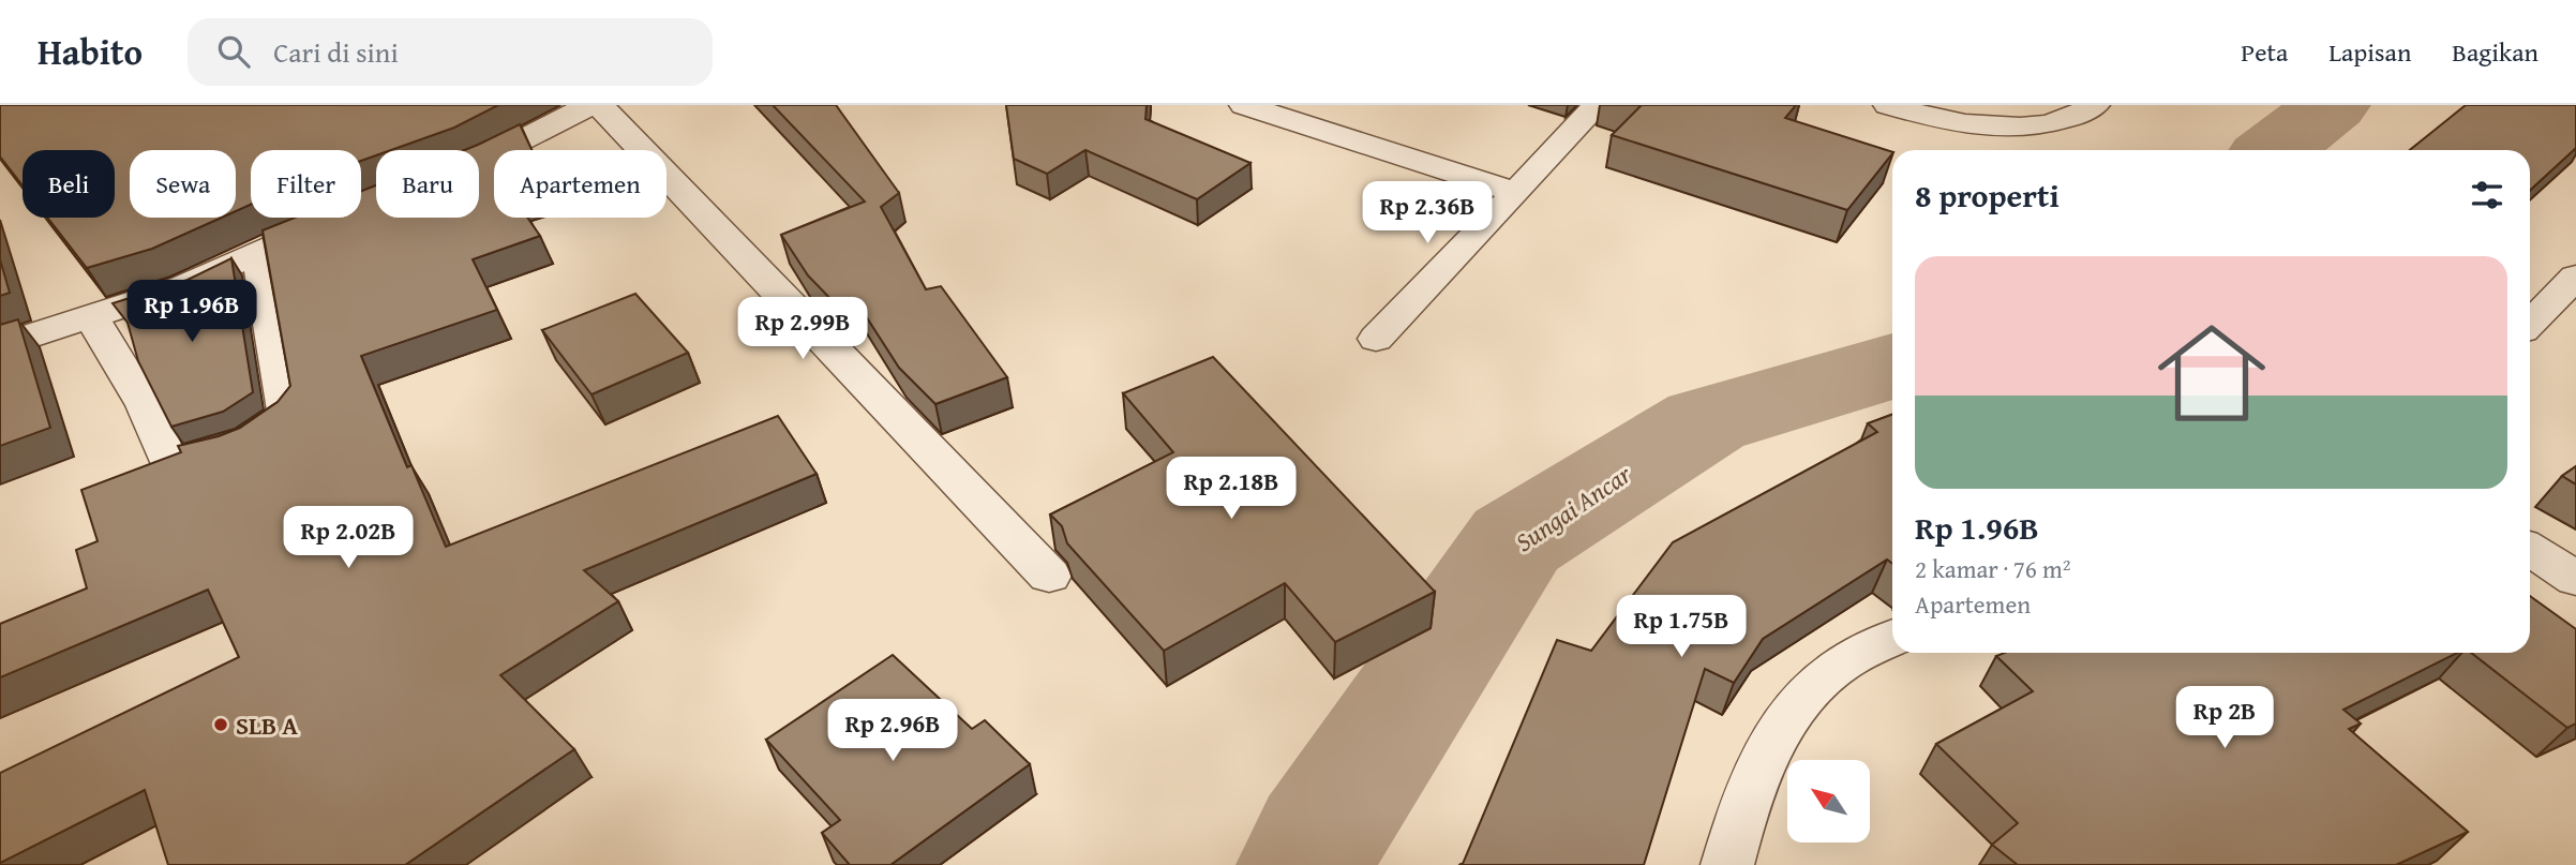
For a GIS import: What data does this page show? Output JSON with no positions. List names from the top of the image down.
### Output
{
  "water": ["Sungai Ancar"],
  "places": ["SLB A"],
  "north": "top left",
  "page": {
    "header": "Habito",
    "search": "Cari di sini",
    "nav": ["Peta", "Lapisan", "Bagikan"],
    "chip": [
      "Beli",
      "Sewa",
      "Filter",
      "Baru",
      "Apartemen"
    ],
    "heading": "8 properti",
    "price": [
      "Rp 2.36B",
      "Rp 1.96B",
      "Rp 2.99B",
      "Rp 2.18B",
      "Rp 2.02B",
      "Rp 1.75B",
      "Rp 2B",
      "Rp 2.96B"
    ],
    "list": [
      {
        "name": "Rp 1.96B",
        "note": "2 kamar · 76 m² · Apartemen"
      }
    ]
  }
}
